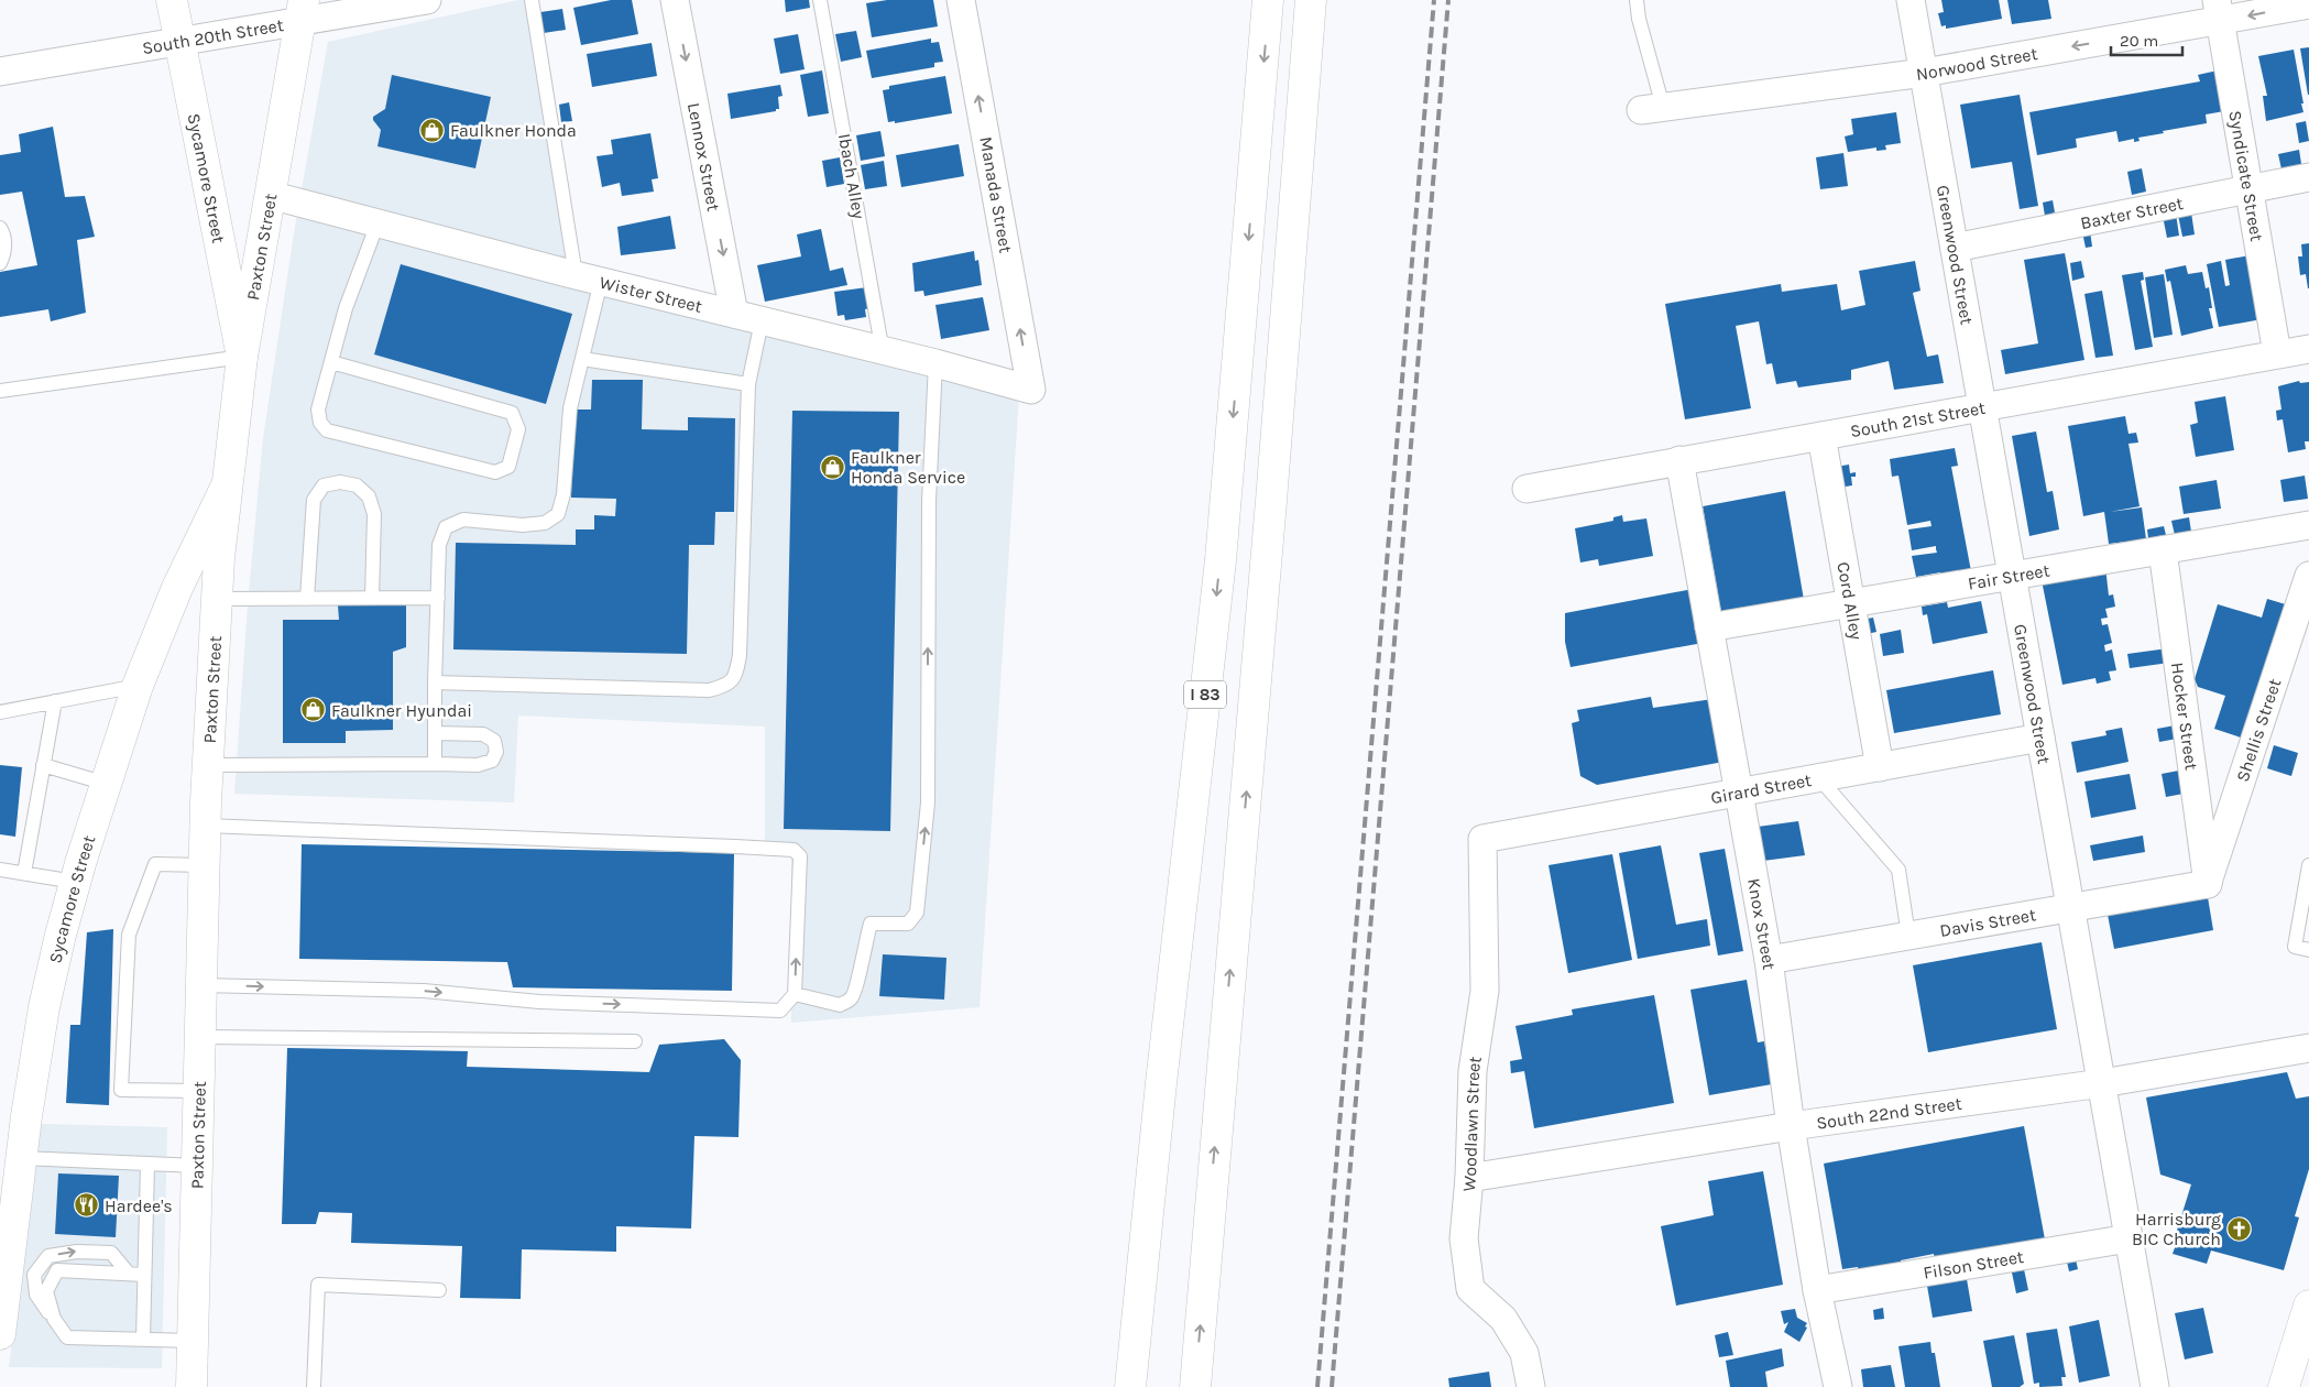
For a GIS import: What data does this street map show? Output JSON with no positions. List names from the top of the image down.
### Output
{
  "streets": {
    "main road": ["Sycamore Street", "Paxton Street", "I 83"],
    "street": [
      "South 20th Street",
      "Norwood Street",
      "Lennox Street",
      "Syndicate Street",
      "Manada Street",
      "Baxter Street",
      "Greenwood Street",
      "Wister Street",
      "South 21st Street",
      "Fair Street",
      "Cord Alley",
      "Hocker Street",
      "Shellis Street",
      "Girard Street",
      "Davis Street",
      "Knox Street",
      "South 22nd Street",
      "Woodlawn Street",
      "Filson Street"
    ],
    "lane": ["Ibach Alley"]
  },
  "crossings": [
    ["South 20th Street", "Sycamore Street"],
    ["South 20th Street", "Paxton Street"],
    ["Norwood Street", "Syndicate Street"],
    ["Norwood Street", "Greenwood Street"],
    ["Lennox Street", "Wister Street"],
    ["Ibach Alley", "Wister Street"],
    ["Syndicate Street", "Baxter Street"],
    ["Syndicate Street", "South 21st Street"],
    ["Sycamore Street", "Paxton Street"],
    ["Manada Street", "Wister Street"],
    ["Baxter Street", "Greenwood Street"],
    ["Paxton Street", "Wister Street"],
    ["Greenwood Street", "South 21st Street"],
    ["Greenwood Street", "Fair Street"],
    ["Greenwood Street", "Girard Street"],
    ["Greenwood Street", "Davis Street"],
    ["Greenwood Street", "South 22nd Street"],
    ["Greenwood Street", "Filson Street"],
    ["South 21st Street", "Cord Alley"],
    ["South 21st Street", "Knox Street"],
    ["Fair Street", "Cord Alley"],
    ["Fair Street", "Hocker Street"],
    ["Fair Street", "Knox Street"],
    ["Cord Alley", "Girard Street"],
    ["Hocker Street", "Shellis Street"],
    ["Hocker Street", "Davis Street"],
    ["Shellis Street", "Davis Street"],
    ["Girard Street", "Knox Street"],
    ["Girard Street", "Woodlawn Street"],
    ["Davis Street", "Knox Street"],
    ["Knox Street", "South 22nd Street"],
    ["Knox Street", "Filson Street"],
    ["South 22nd Street", "Woodlawn Street"]
  ],
  "one_way": ["Norwood Street", "Lennox Street", "Manada Street"],
  "places": {
    "shop": ["Faulkner Honda", "Faulkner Honda Service", "Faulkner Hyundai"],
    "restaurant": ["Hardee's"],
    "church": ["Harrisburg BIC Church"]
  },
  "scale_bar": "20 m"
}
